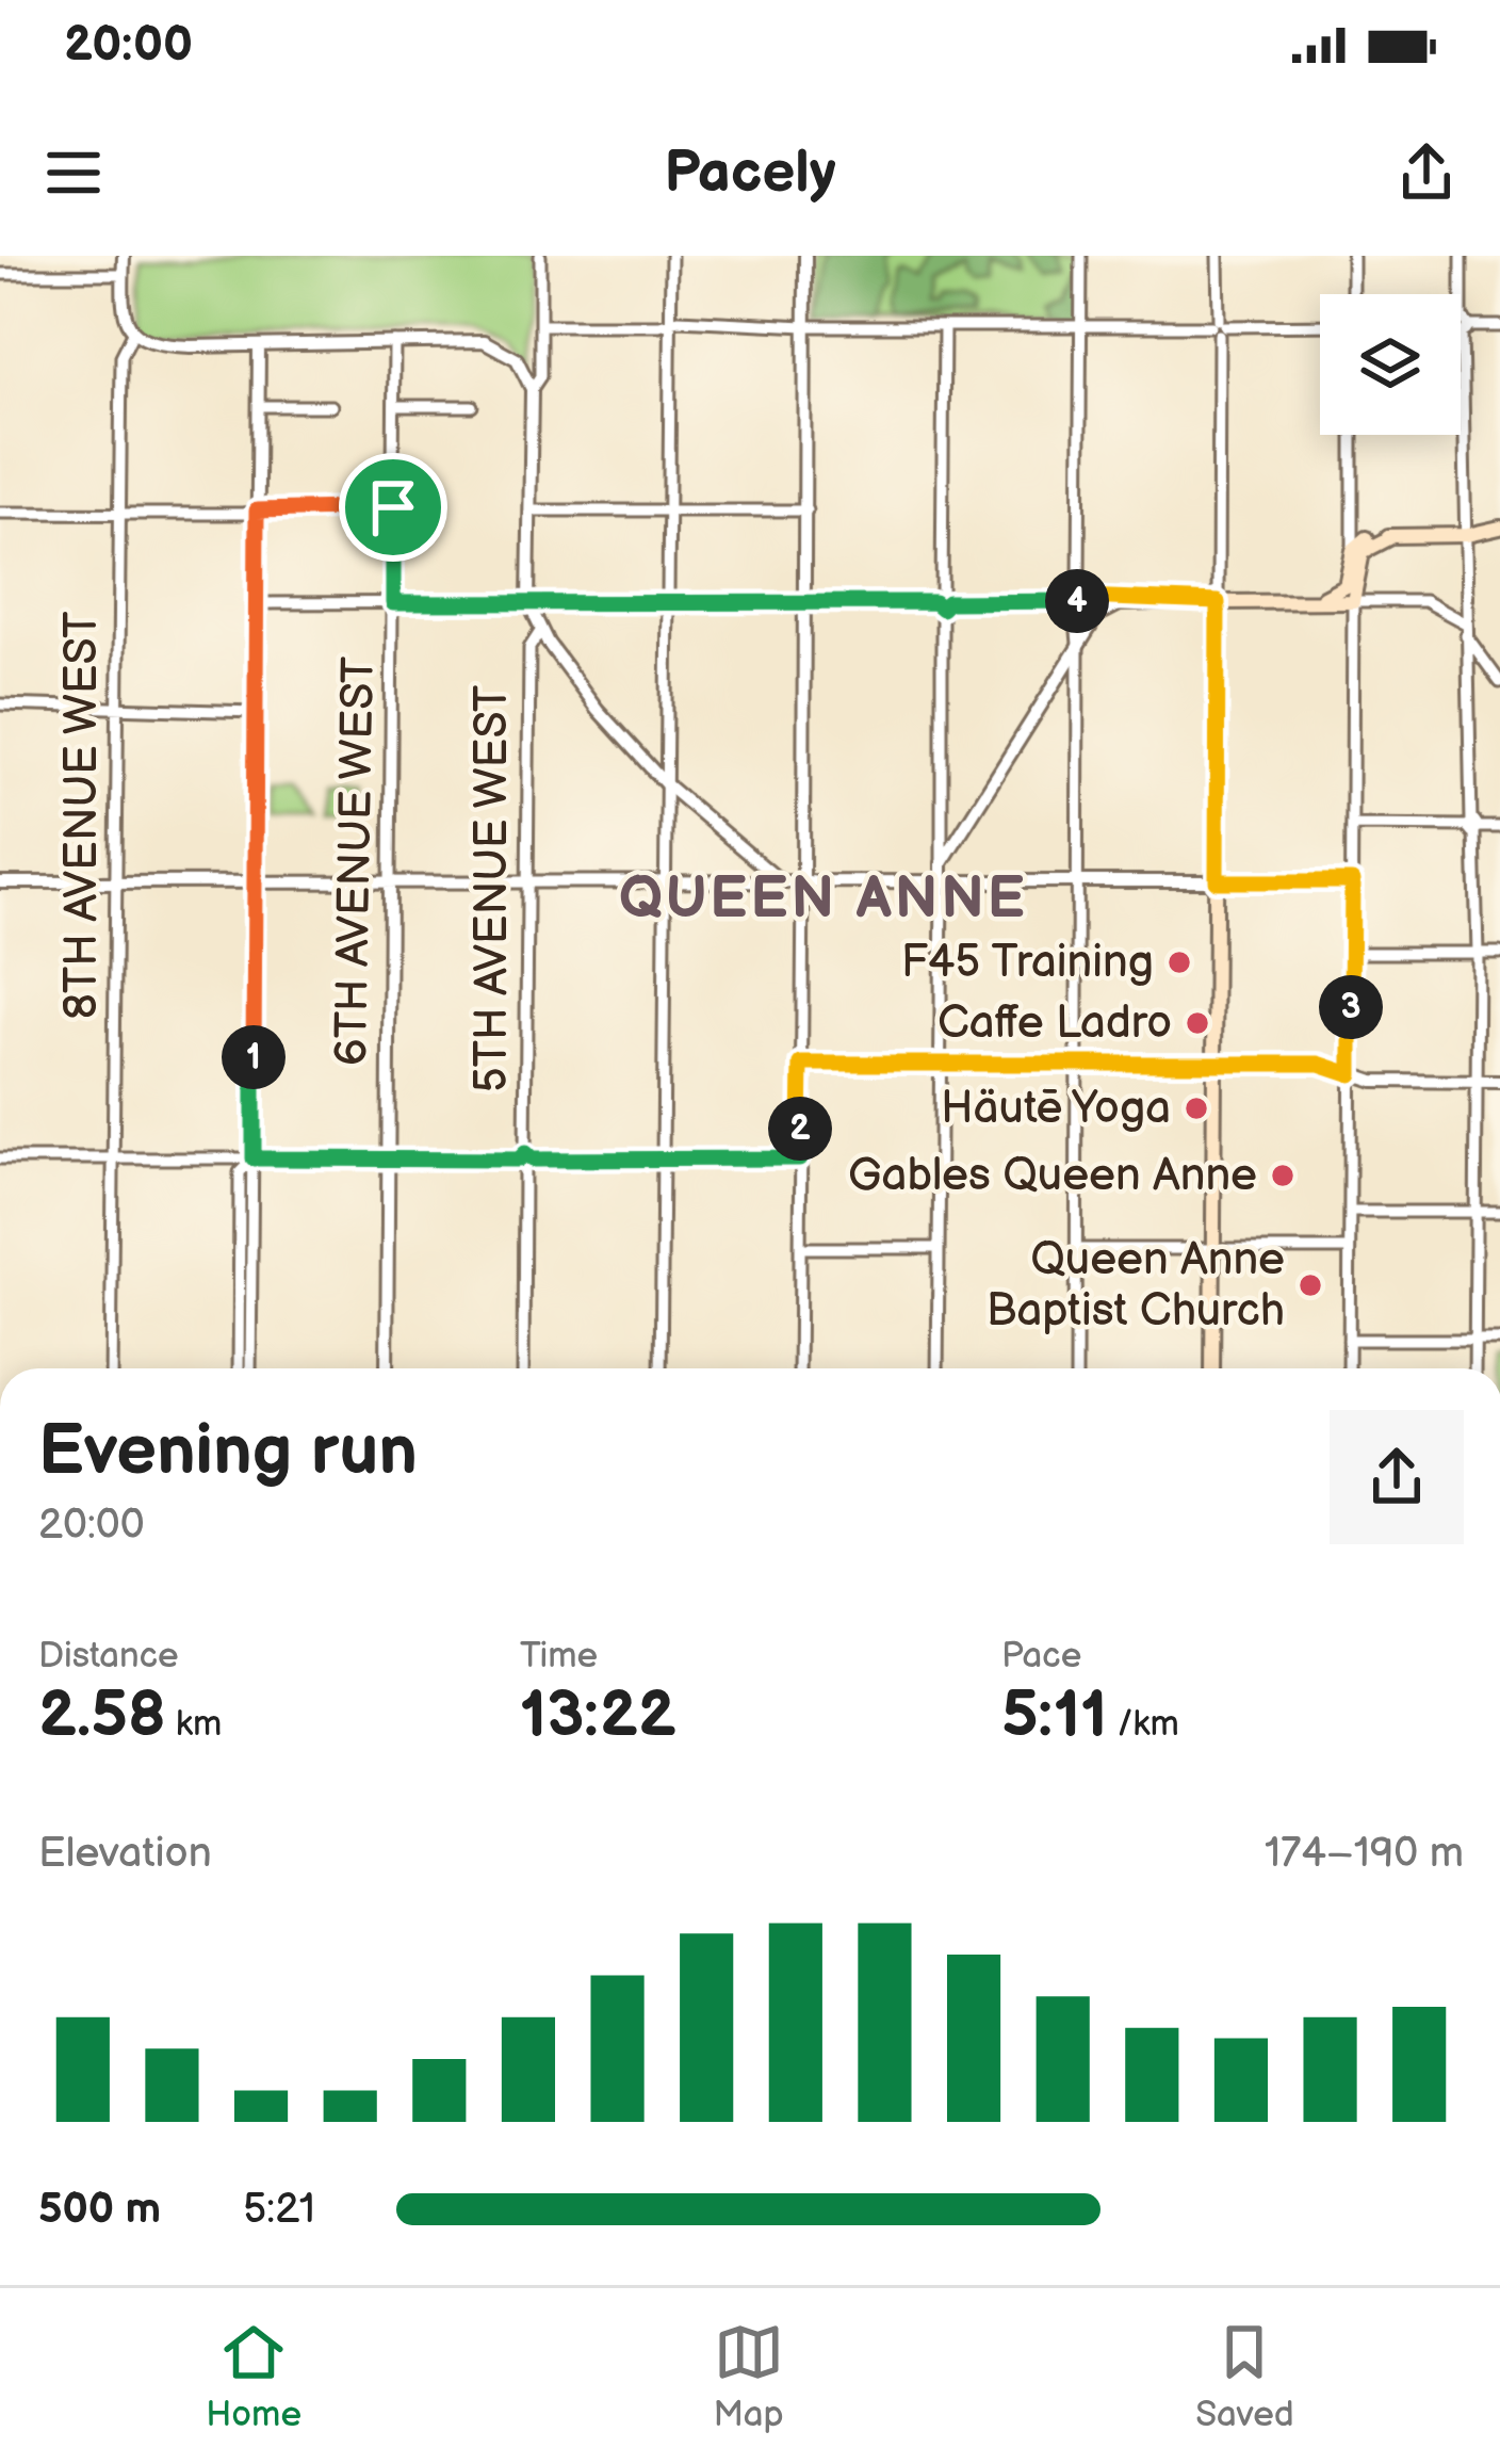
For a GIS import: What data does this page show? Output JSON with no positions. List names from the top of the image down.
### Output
{
  "streets": {
    "street": ["8TH AVENUE WEST", "6TH AVENUE WEST", "5TH AVENUE WEST"]
  },
  "districts": ["QUEEN ANNE"],
  "places": [
    "F45 Training",
    "Caffe Ladro",
    "Häutē Yoga",
    "Gables Queen Anne",
    "Queen Anne Baptist Church"
  ],
  "page": {
    "status": "20:00",
    "header": "Pacely",
    "pins": [
      "4",
      "3",
      "1",
      "2"
    ],
    "heading": ["Evening run", "20:00"],
    "stats": [
      ["Distance", "2.58 km"],
      ["Time", "13:22"],
      ["Pace", "5:11 /km"]
    ],
    "chart": ["Elevation", "174–190 m"],
    "list": [
      {
        "name": "500 m",
        "note": "5:21"
      }
    ],
    "tabs": ["Home", "Map", "Saved"]
  }
}
